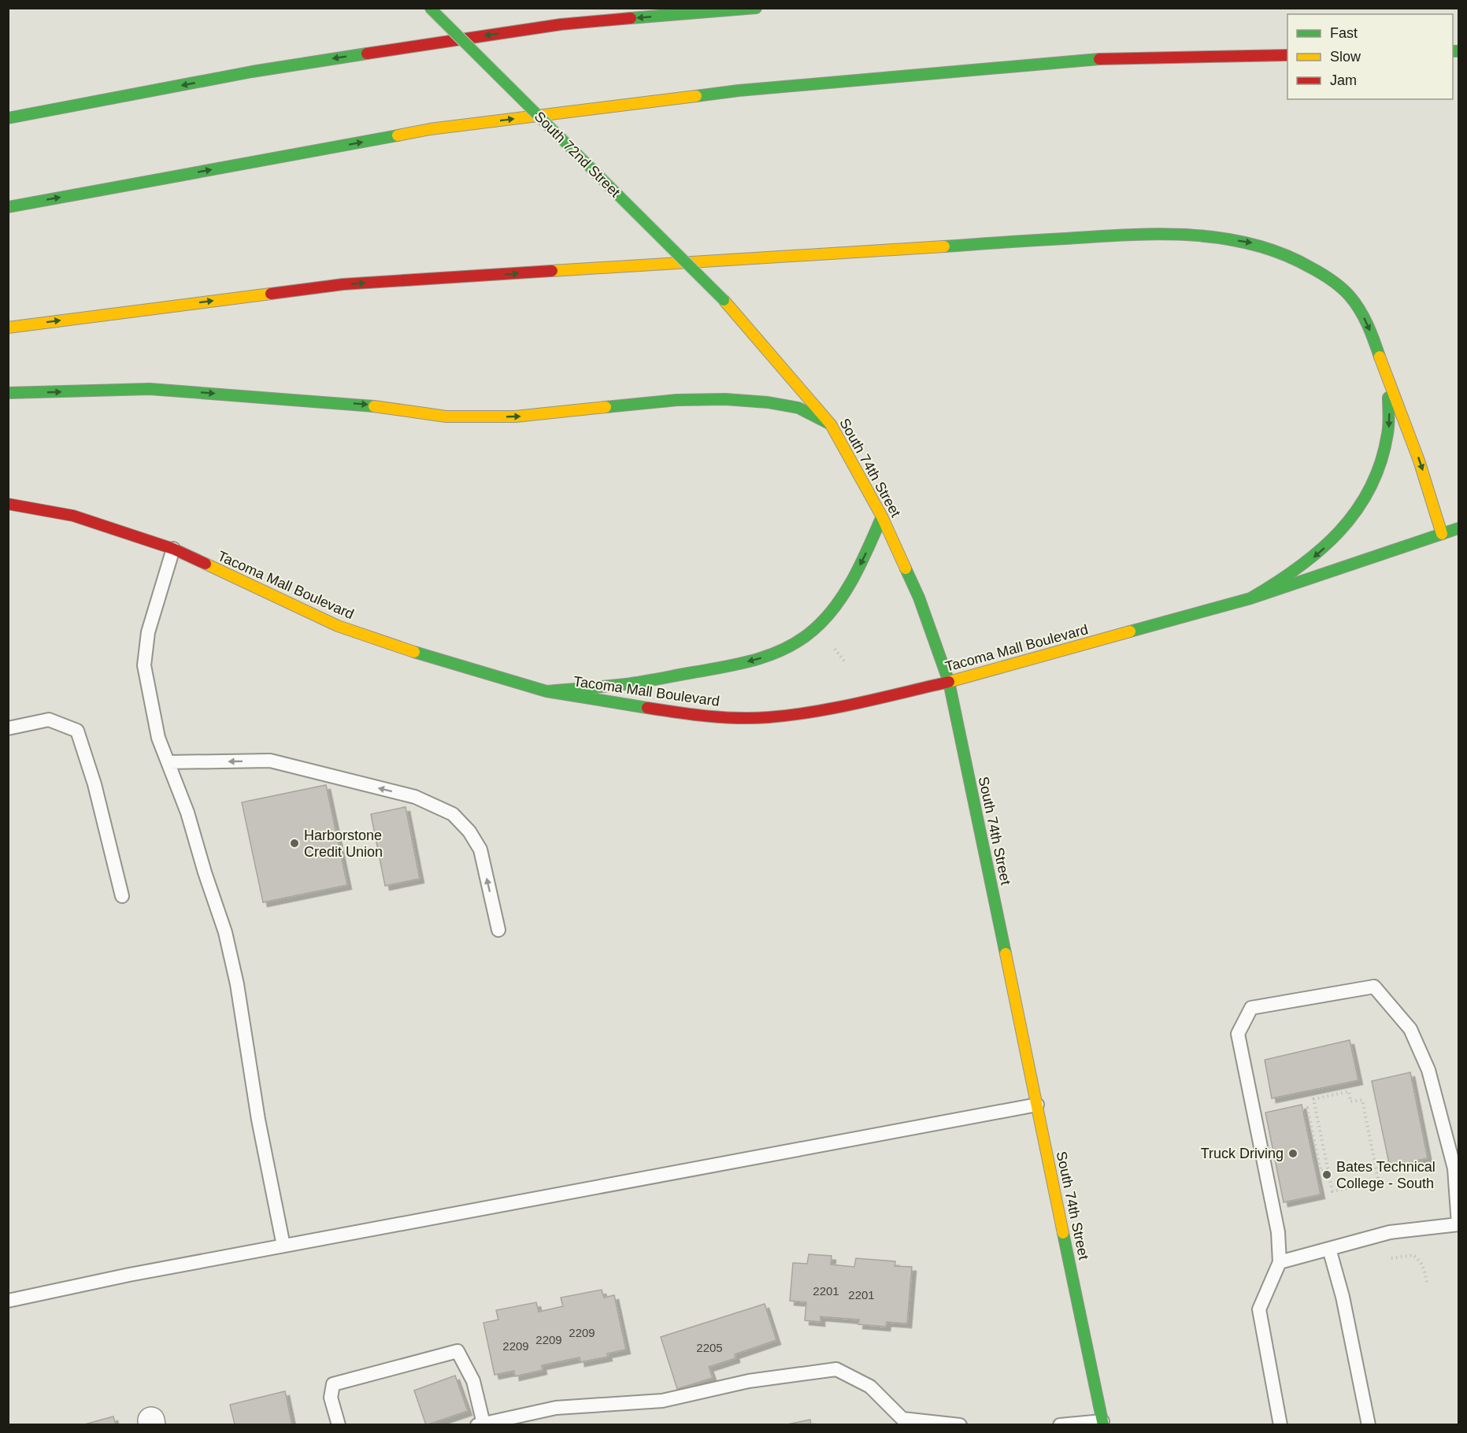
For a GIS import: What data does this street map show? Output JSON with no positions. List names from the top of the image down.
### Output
{
  "streets": {
    "main road": ["South 72nd Street", "South 74th Street", "Tacoma Mall Boulevard"]
  },
  "crossings": [
    ["South 72nd Street", "South 74th Street"],
    ["South 74th Street", "Tacoma Mall Boulevard"]
  ],
  "places": ["Harborstone Credit Union", "Truck Driving", "Bates Technical College - South"],
  "house_numbers": [
    "2201",
    "2201",
    "2209",
    "2209",
    "2209",
    "2205"
  ],
  "legend": ["Fast", "Slow", "Jam"]
}
